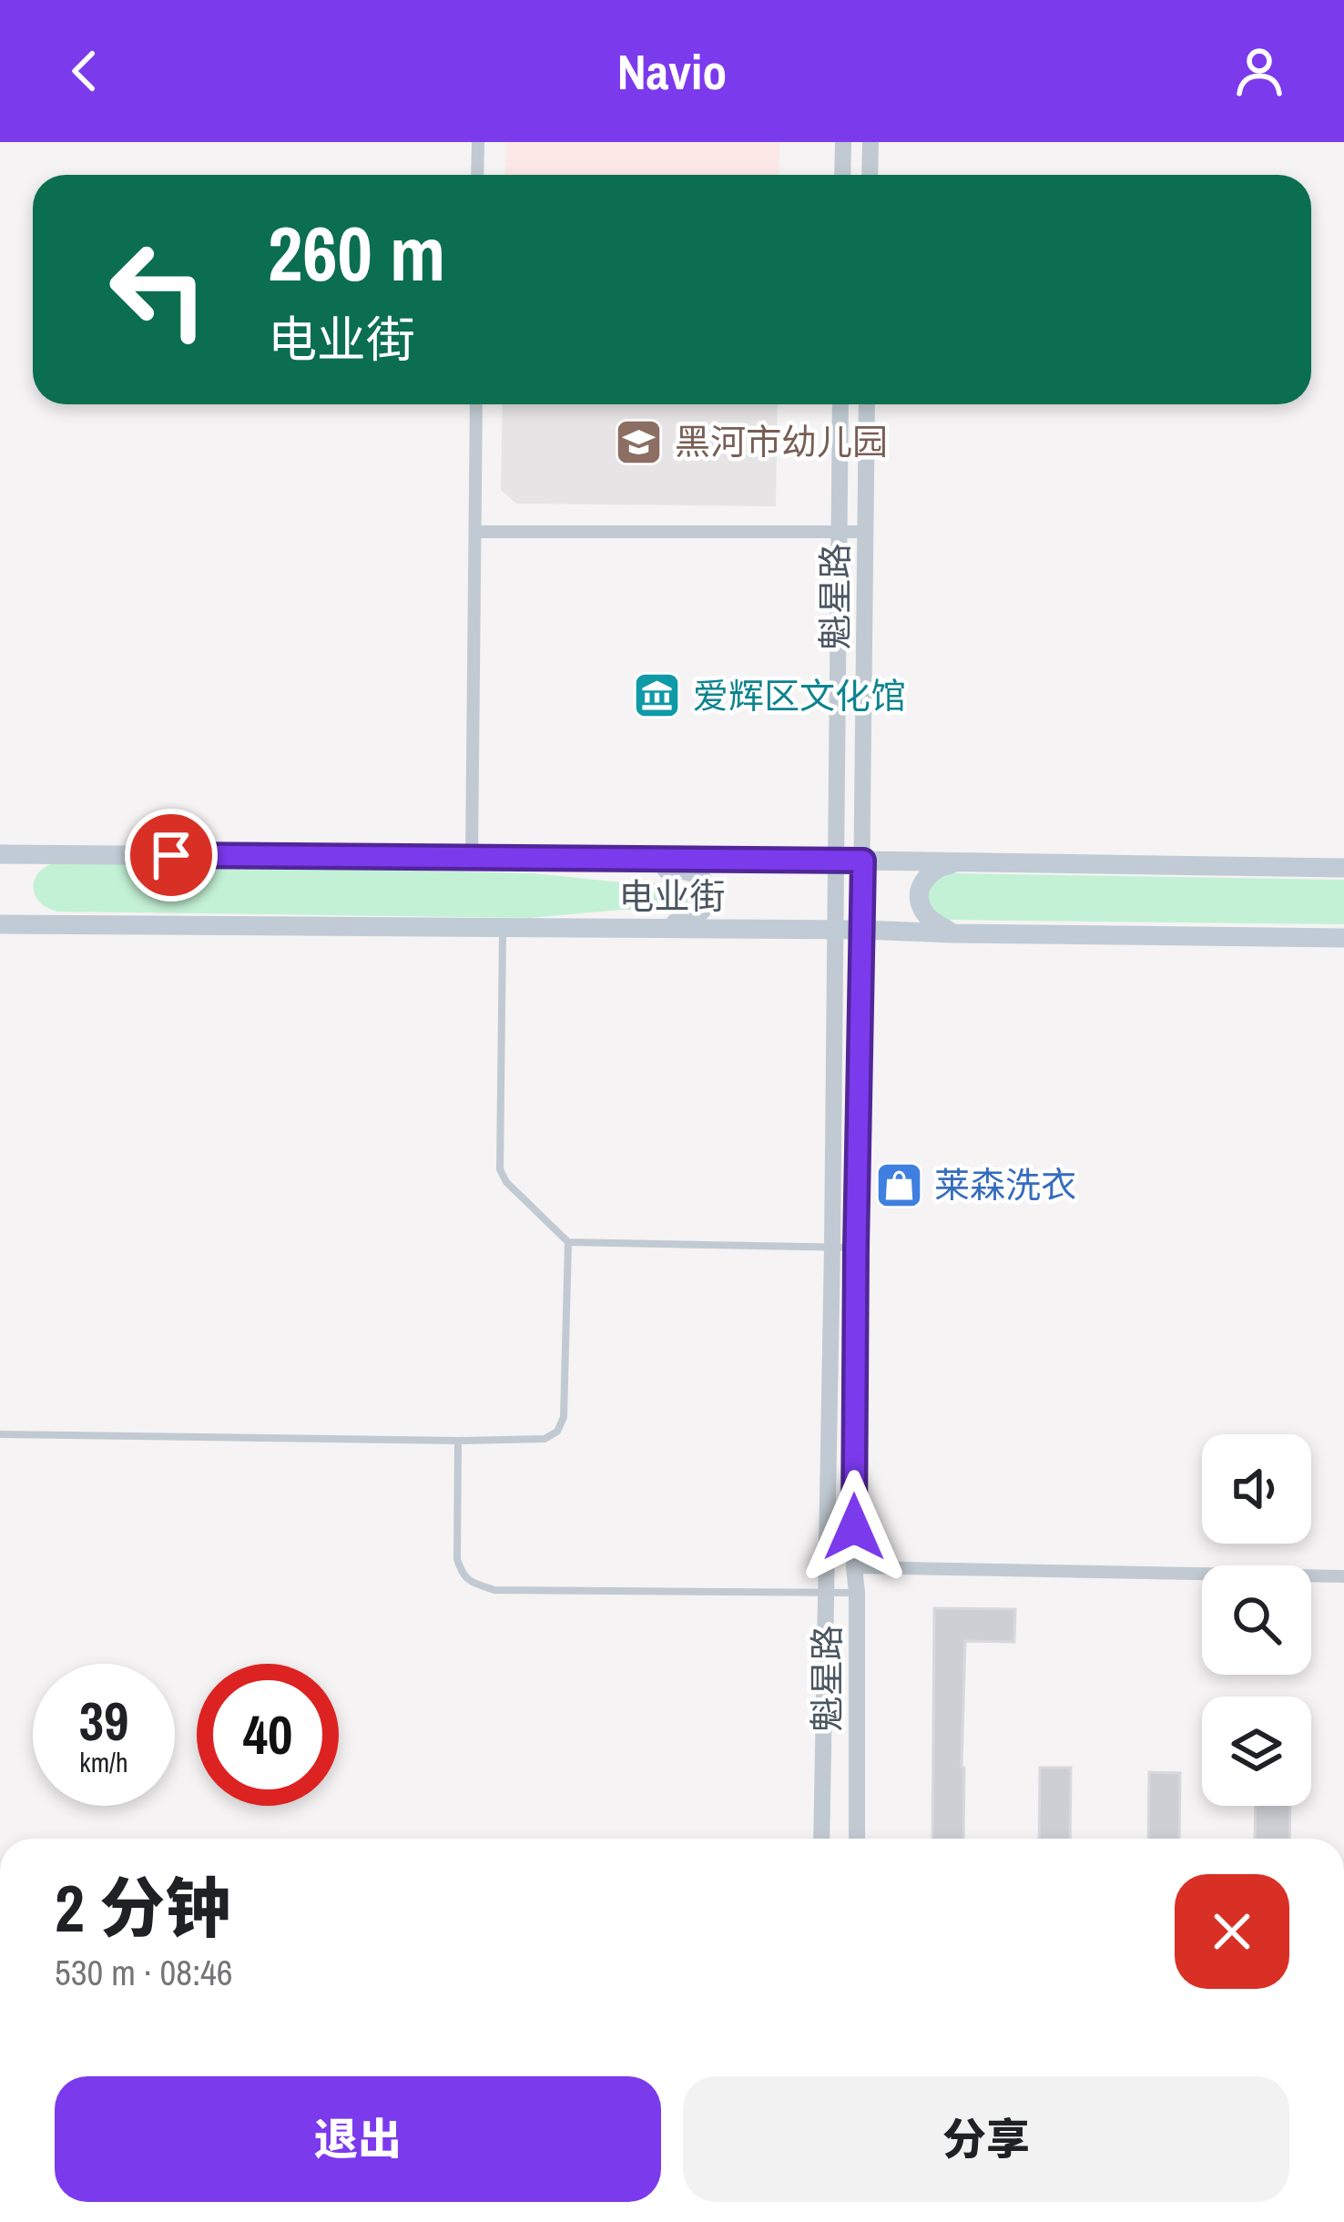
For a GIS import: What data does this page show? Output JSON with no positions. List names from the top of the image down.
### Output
{
  "streets": {
    "main road": ["电业街"],
    "street": ["魁星路"]
  },
  "crossings": [
    ["魁星路", "电业街"]
  ],
  "places": {
    "school or university": ["黑河市幼儿园"],
    "museum": ["爱辉区文化馆"],
    "shop": ["莱森洗衣"]
  },
  "page": {
    "header": "Navio",
    "turn": ["260 m", "电业街"],
    "speed": "39 km/h",
    "limit": "40",
    "heading": ["2 分钟", "530 m · 08:46"],
    "buttons": ["退出", "分享"]
  }
}
